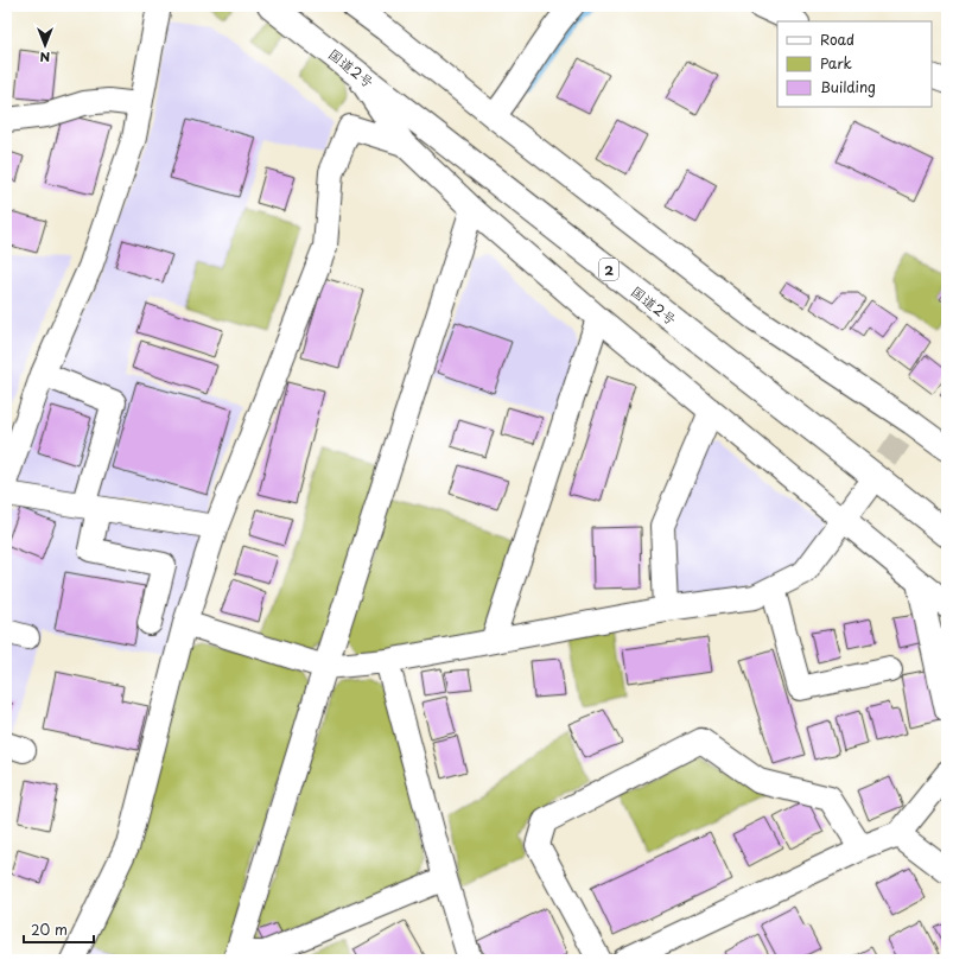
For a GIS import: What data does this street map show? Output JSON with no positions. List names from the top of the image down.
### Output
{
  "streets": {
    "highway": ["国道2号", "2"]
  },
  "legend": ["Road", "Park", "Building"],
  "scale_bar": "20 m",
  "north": "bottom"
}
